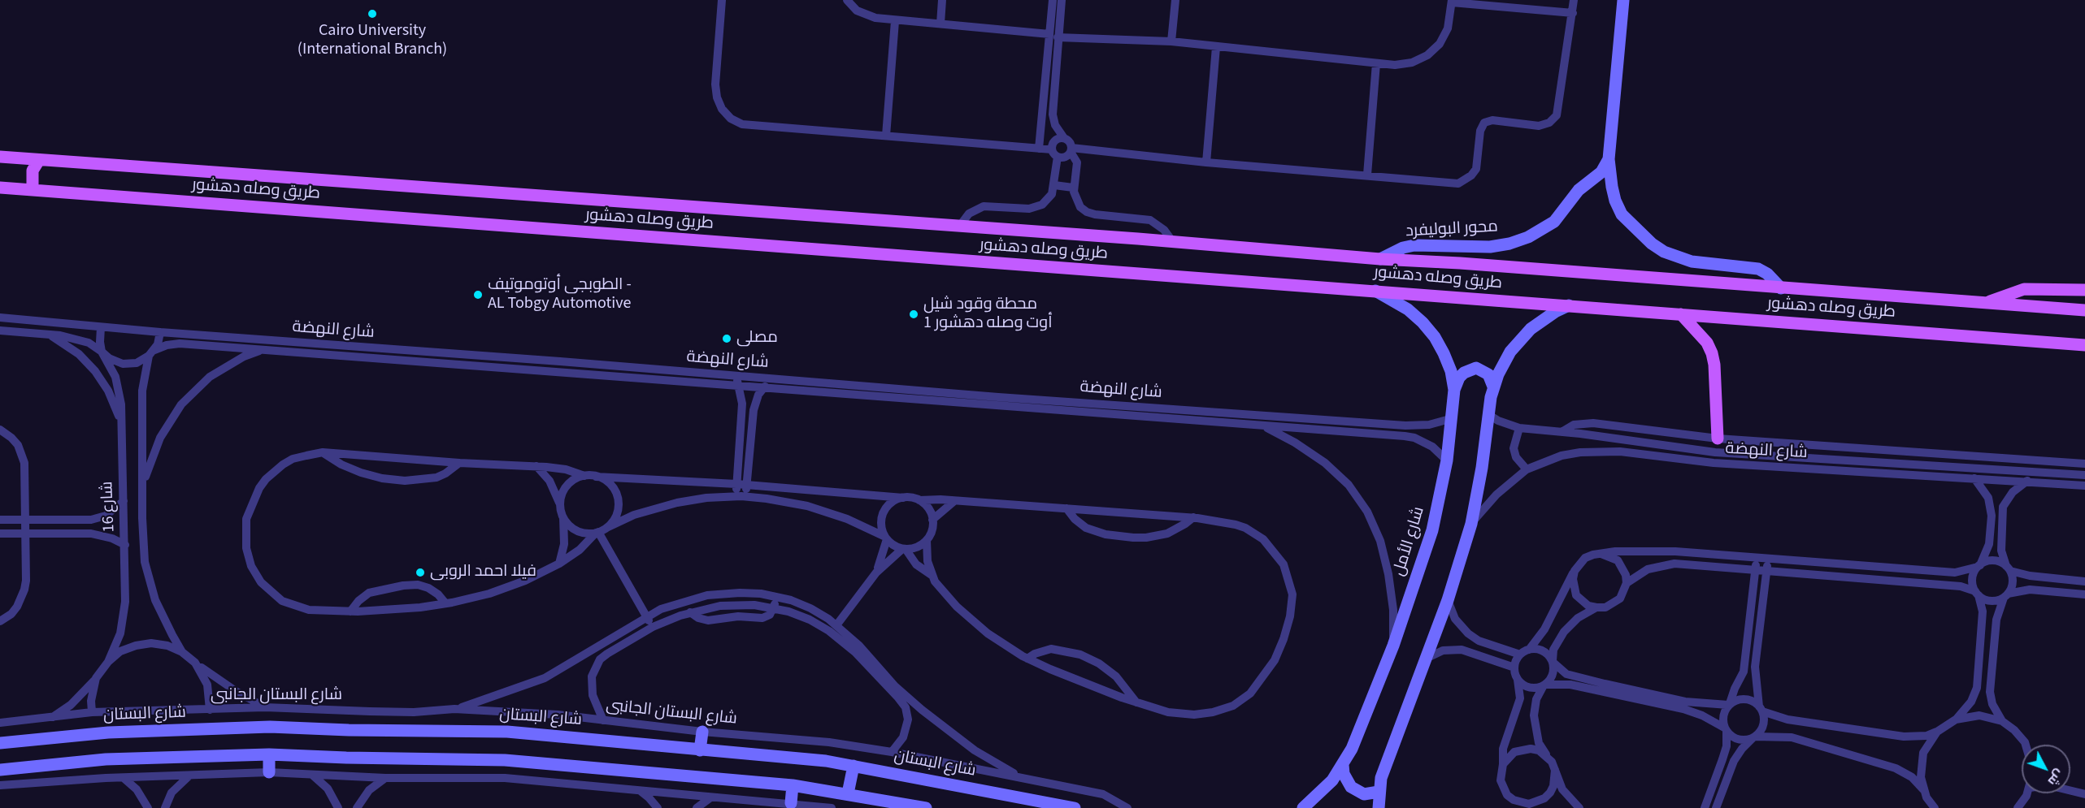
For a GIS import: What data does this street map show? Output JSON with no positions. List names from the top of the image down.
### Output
{
  "streets": {
    "main road": ["طريق وصله دهشور"],
    "street": [
      "محور البوليفرد",
      "شارع النهضة",
      "شارع 16",
      "شارع الأمل",
      "شارع البستان الجانبى",
      "شارع البستان"
    ]
  },
  "crossings": [
    ["طريق وصله دهشور", "محور البوليفرد"],
    ["طريق وصله دهشور", "شارع الأمل"],
    ["شارع النهضة", "شارع 16"],
    ["شارع النهضة", "شارع الأمل"]
  ],
  "places": [
    "Cairo University (International Branch)",
    "الطوبجى أوتوموتيف - AL Tobgy Automotive",
    "محطة وقود شيل أوت وصله دهشور 1",
    "مصلى",
    "فيلا احمد الروبى"
  ],
  "north": "bottom right"
}
